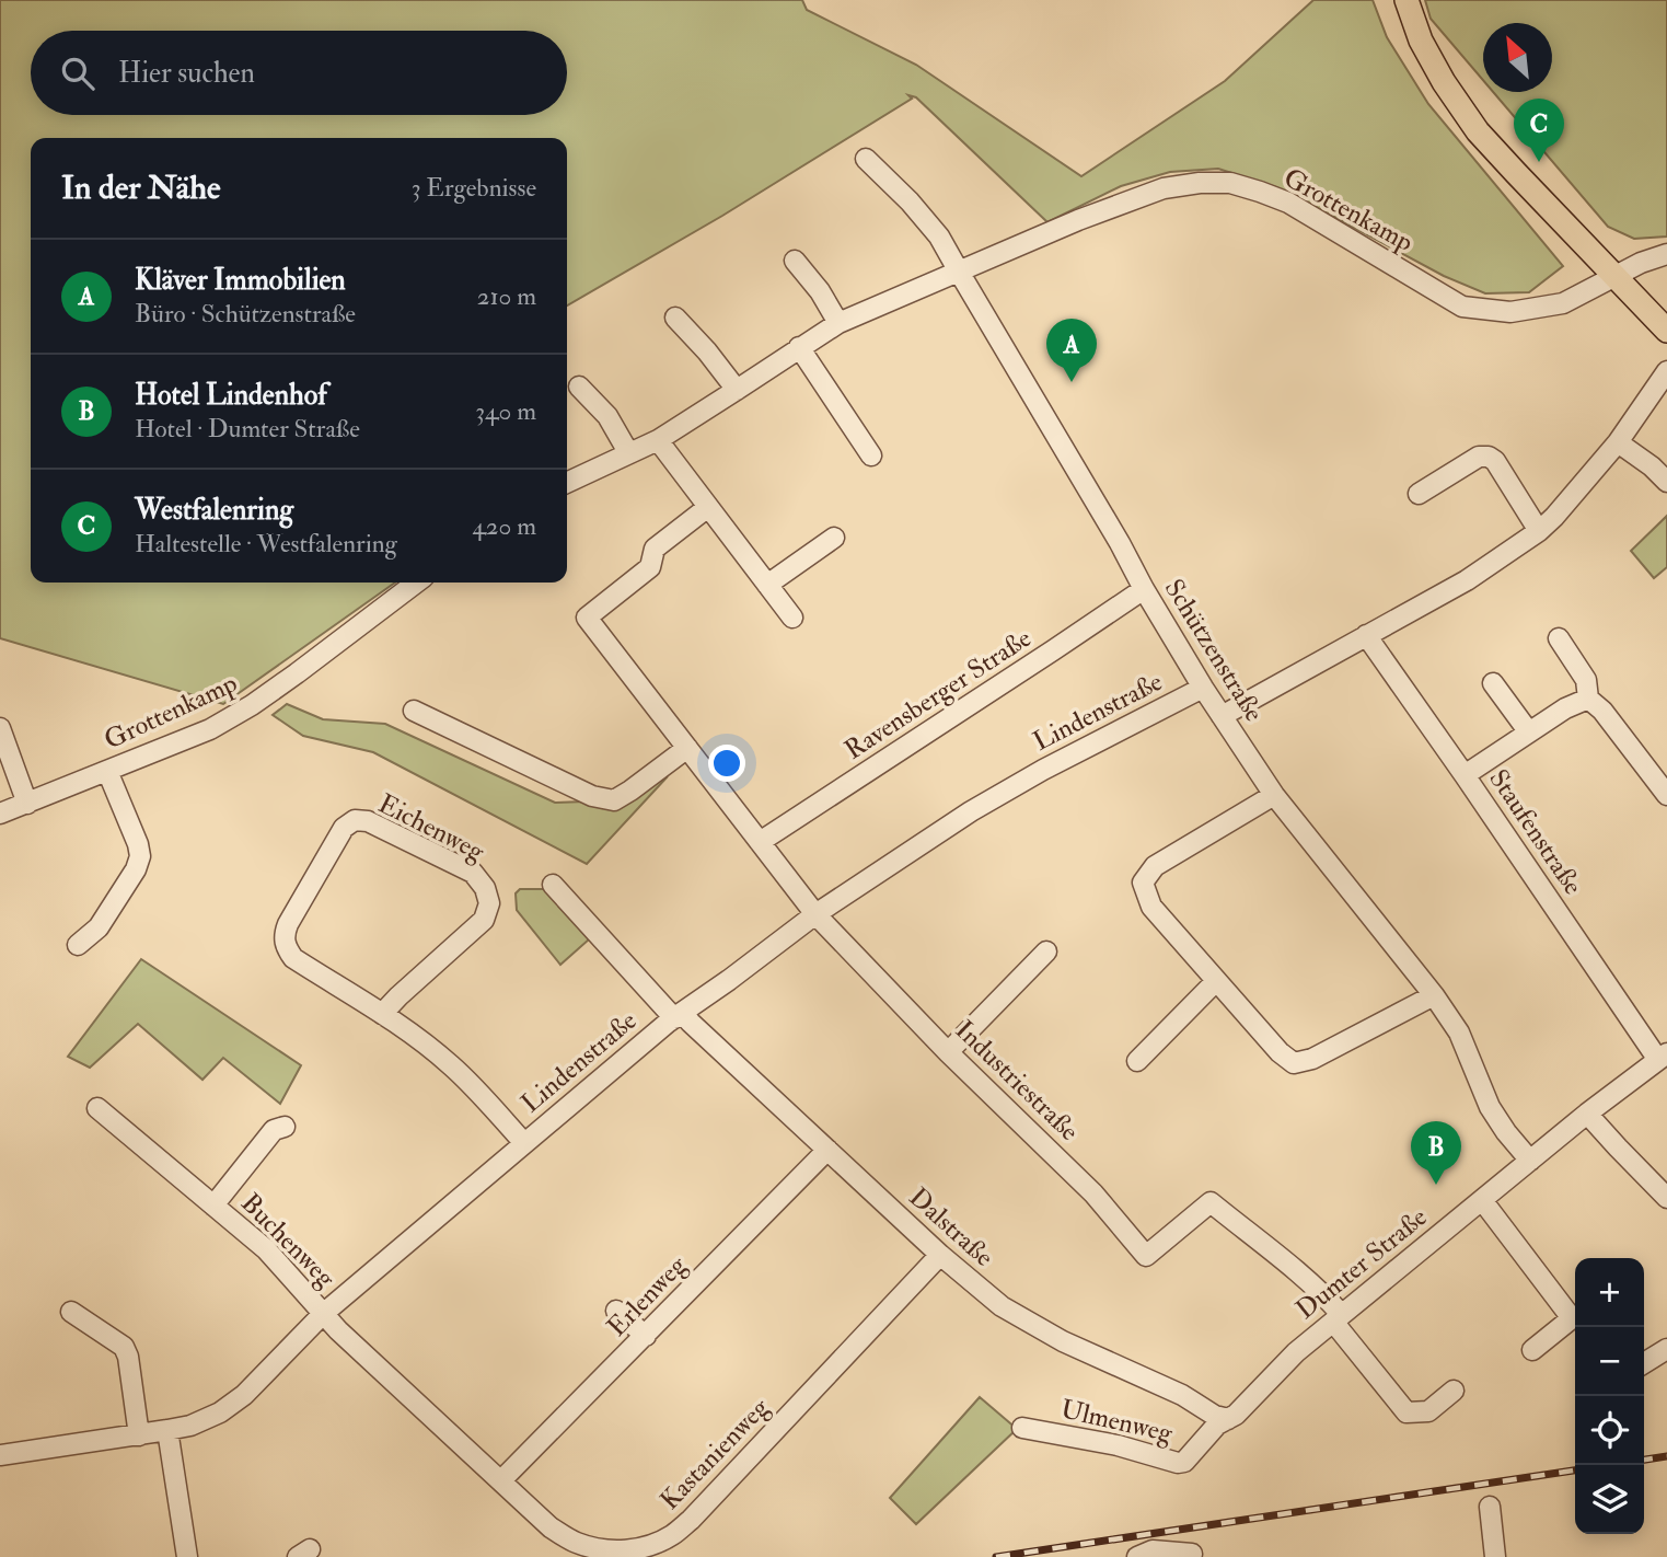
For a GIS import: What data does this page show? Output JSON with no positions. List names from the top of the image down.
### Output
{
  "streets": {
    "street": [
      "Grottenkamp",
      "Schützenstraße",
      "Ravensberger Straße",
      "Lindenstraße",
      "Eichenweg",
      "Staufenstraße",
      "Industriestraße",
      "Dalstraße",
      "Buchenweg",
      "Dumter Straße",
      "Erlenweg",
      "Ulmenweg",
      "Kastanienweg"
    ]
  },
  "crossings": [
    ["Grottenkamp", "Schützenstraße"],
    ["Schützenstraße", "Ravensberger Straße"],
    ["Schützenstraße", "Lindenstraße"],
    ["Schützenstraße", "Dumter Straße"],
    ["Ravensberger Straße", "Industriestraße"],
    ["Lindenstraße", "Eichenweg"],
    ["Lindenstraße", "Industriestraße"],
    ["Lindenstraße", "Dalstraße"],
    ["Lindenstraße", "Buchenweg"],
    ["Lindenstraße", "Kastanienweg"],
    ["Staufenstraße", "Dumter Straße"],
    ["Industriestraße", "Dumter Straße"],
    ["Dalstraße", "Dumter Straße"],
    ["Dalstraße", "Erlenweg"],
    ["Dalstraße", "Ulmenweg"],
    ["Dalstraße", "Kastanienweg"],
    ["Buchenweg", "Kastanienweg"],
    ["Dumter Straße", "Ulmenweg"],
    ["Erlenweg", "Kastanienweg"]
  ],
  "north": "top left",
  "page": {
    "search": "Hier suchen",
    "pins": ["C", "A", "B"],
    "heading": ["In der Nähe", "3 Ergebnisse"],
    "list": [
      {
        "mark": "A",
        "name": "Kläver Immobilien",
        "note": "Büro · Schützenstraße",
        "value": "210 m"
      },
      {
        "mark": "B",
        "name": "Hotel Lindenhof",
        "note": "Hotel · Dumter Straße",
        "value": "340 m"
      },
      {
        "mark": "C",
        "name": "Westfalenring",
        "note": "Haltestelle · Westfalenring",
        "value": "420 m"
      }
    ],
    "map_buttons": ["+", "−"]
  }
}
